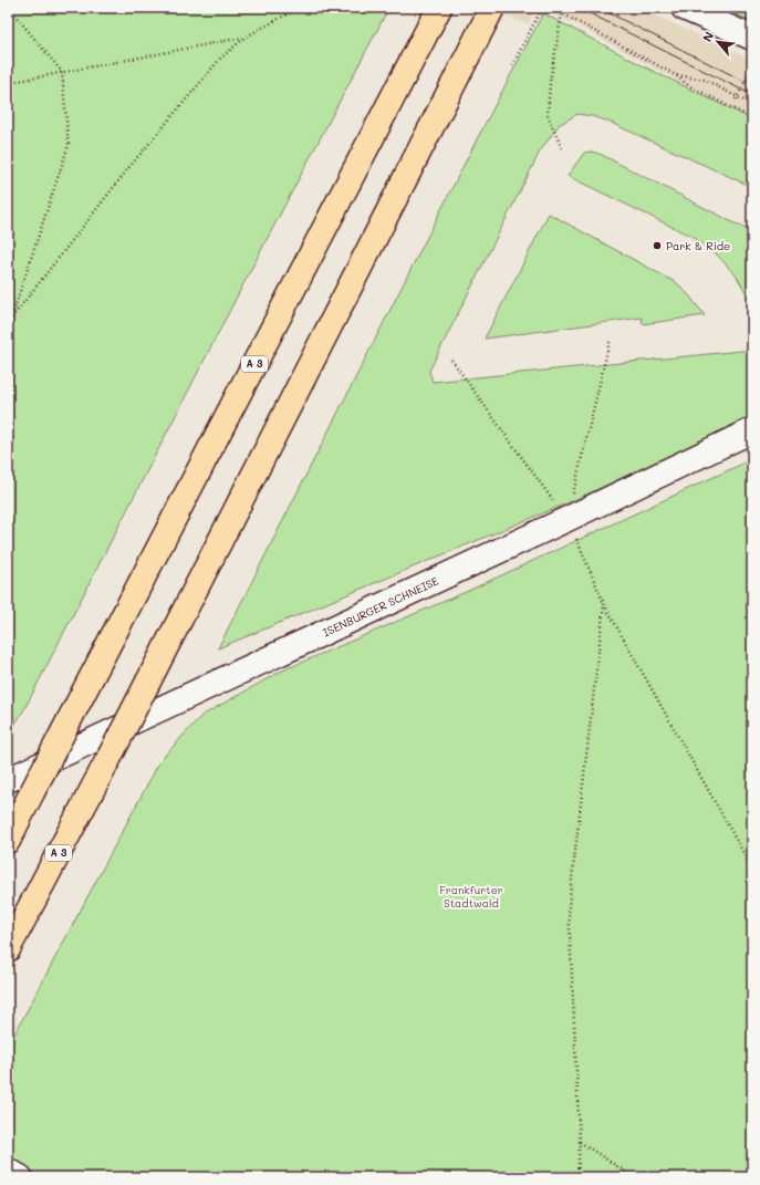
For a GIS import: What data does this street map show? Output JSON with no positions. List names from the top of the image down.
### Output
{
  "streets": {
    "highway": ["A 3"],
    "main road": ["ISENBURGER SCHNEISE"]
  },
  "parks": ["Frankfurter Stadtwald"],
  "places": ["Park & Ride"],
  "north": "top left"
}
